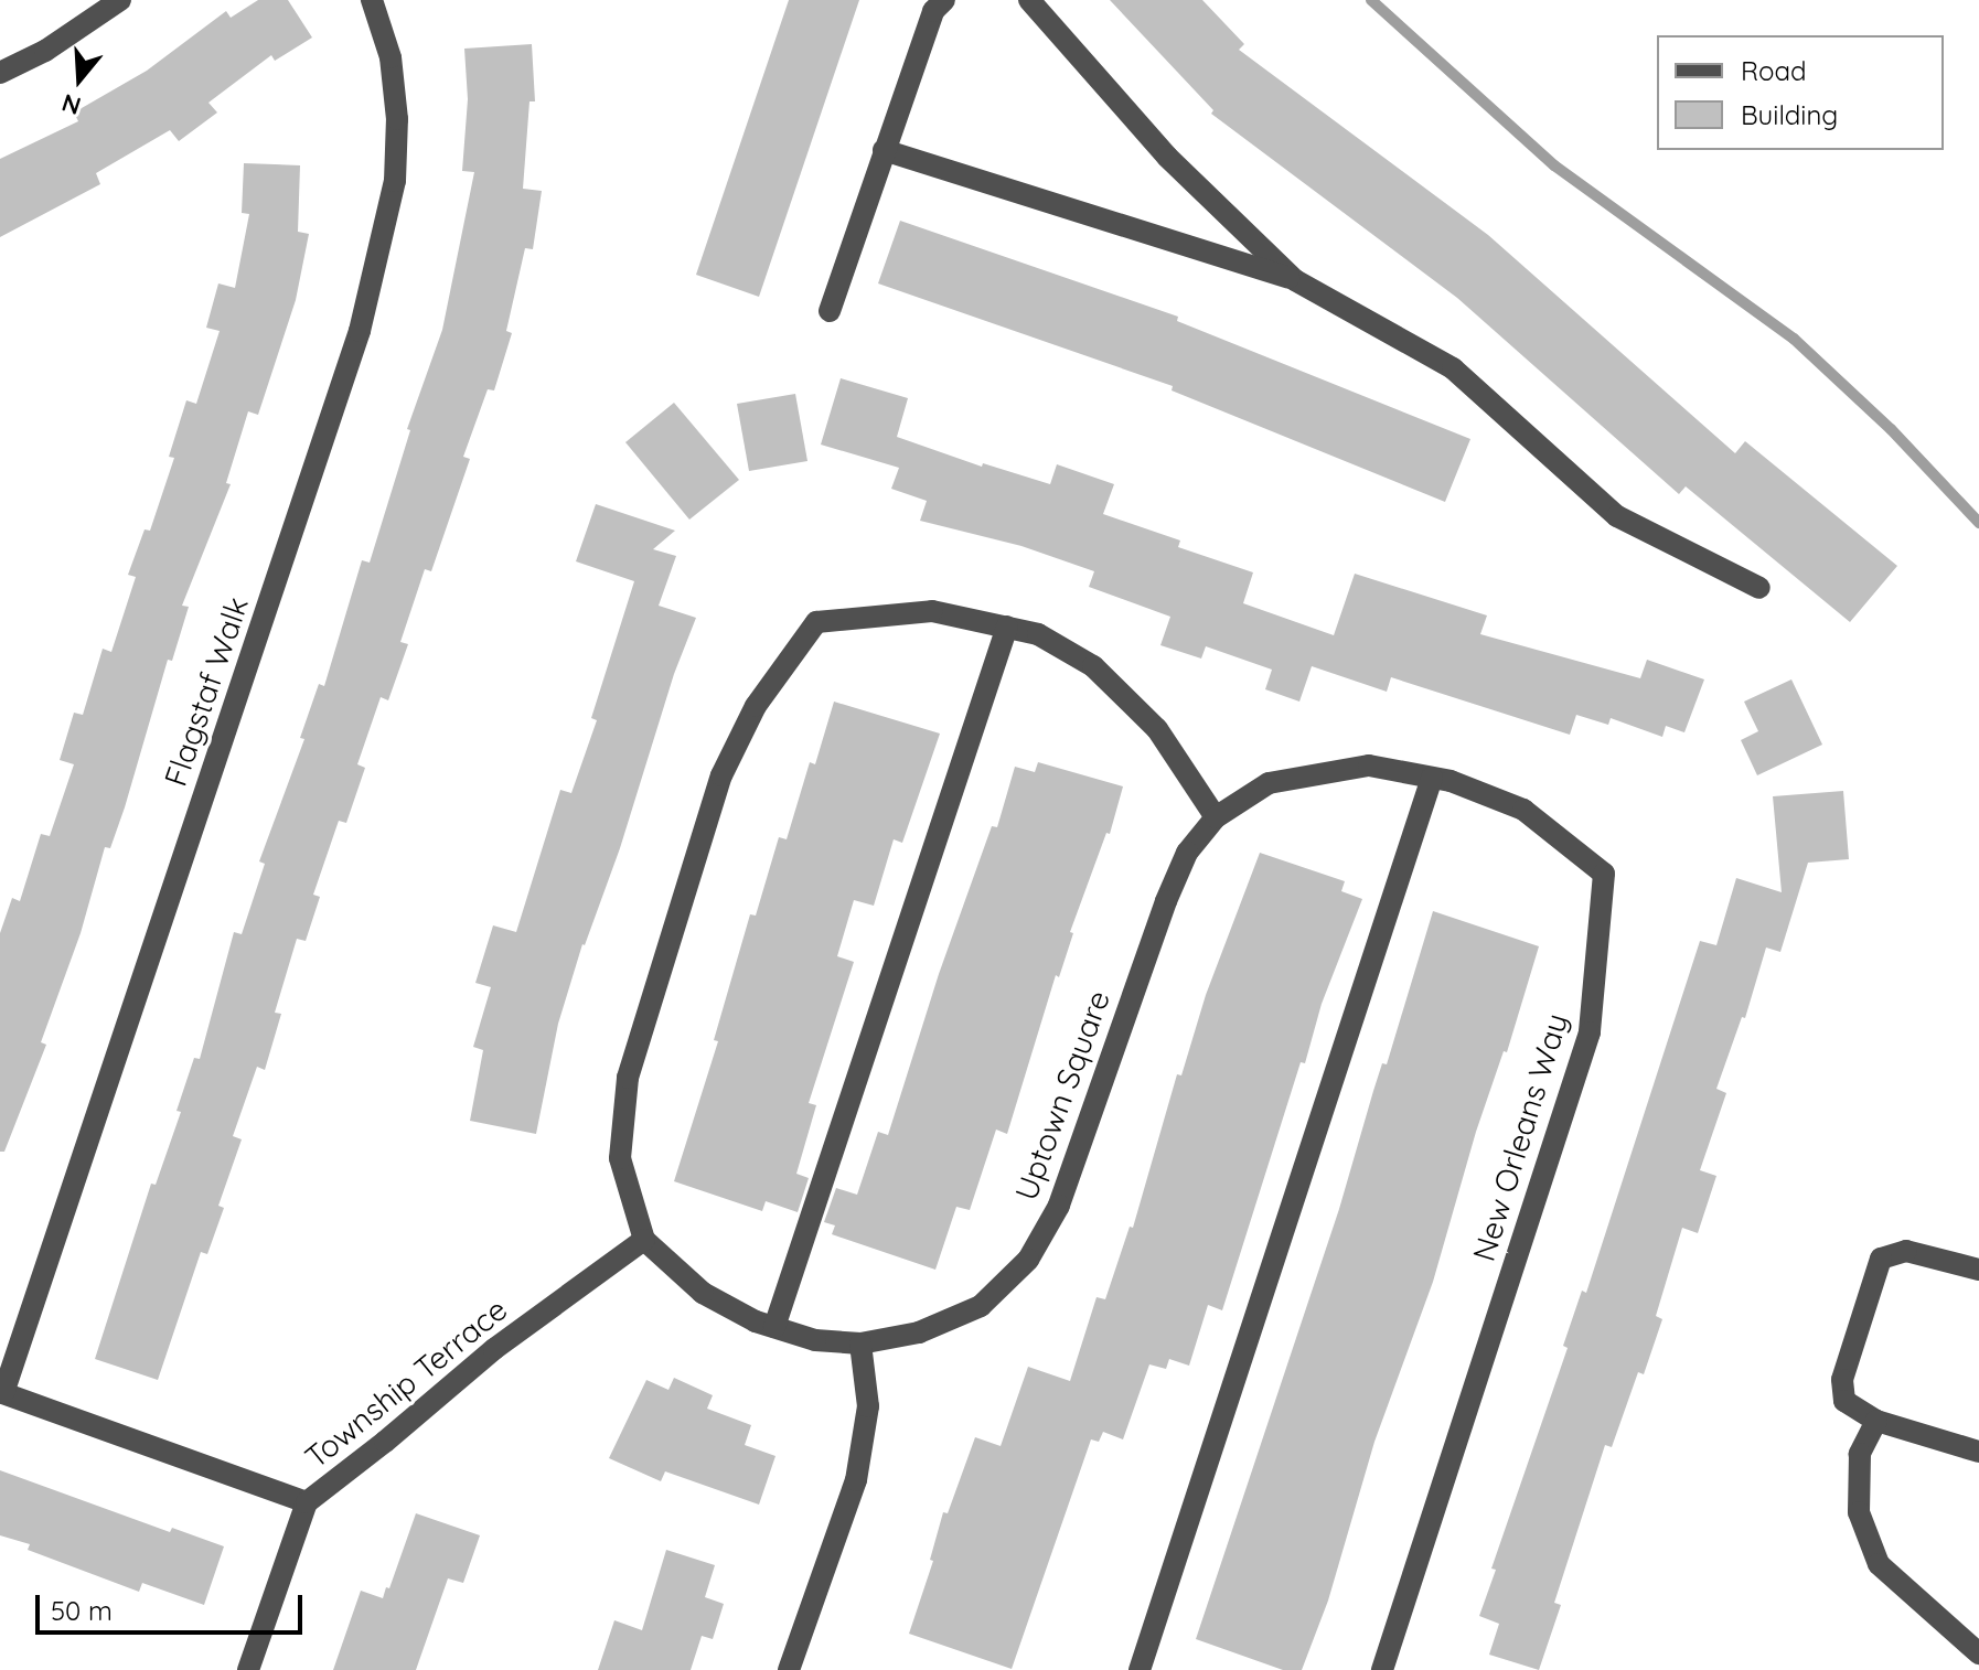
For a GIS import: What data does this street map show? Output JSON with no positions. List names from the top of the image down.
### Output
{
  "streets": {
    "street": [
      "Flagstaf Walk",
      "Uptown Square",
      "New Orleans Way",
      "Township Terrace"
    ]
  },
  "crossings": [
    ["Uptown Square", "New Orleans Way"],
    ["Uptown Square", "Township Terrace"]
  ],
  "legend": ["Road", "Building"],
  "scale_bar": "50 m",
  "north": "bottom"
}
